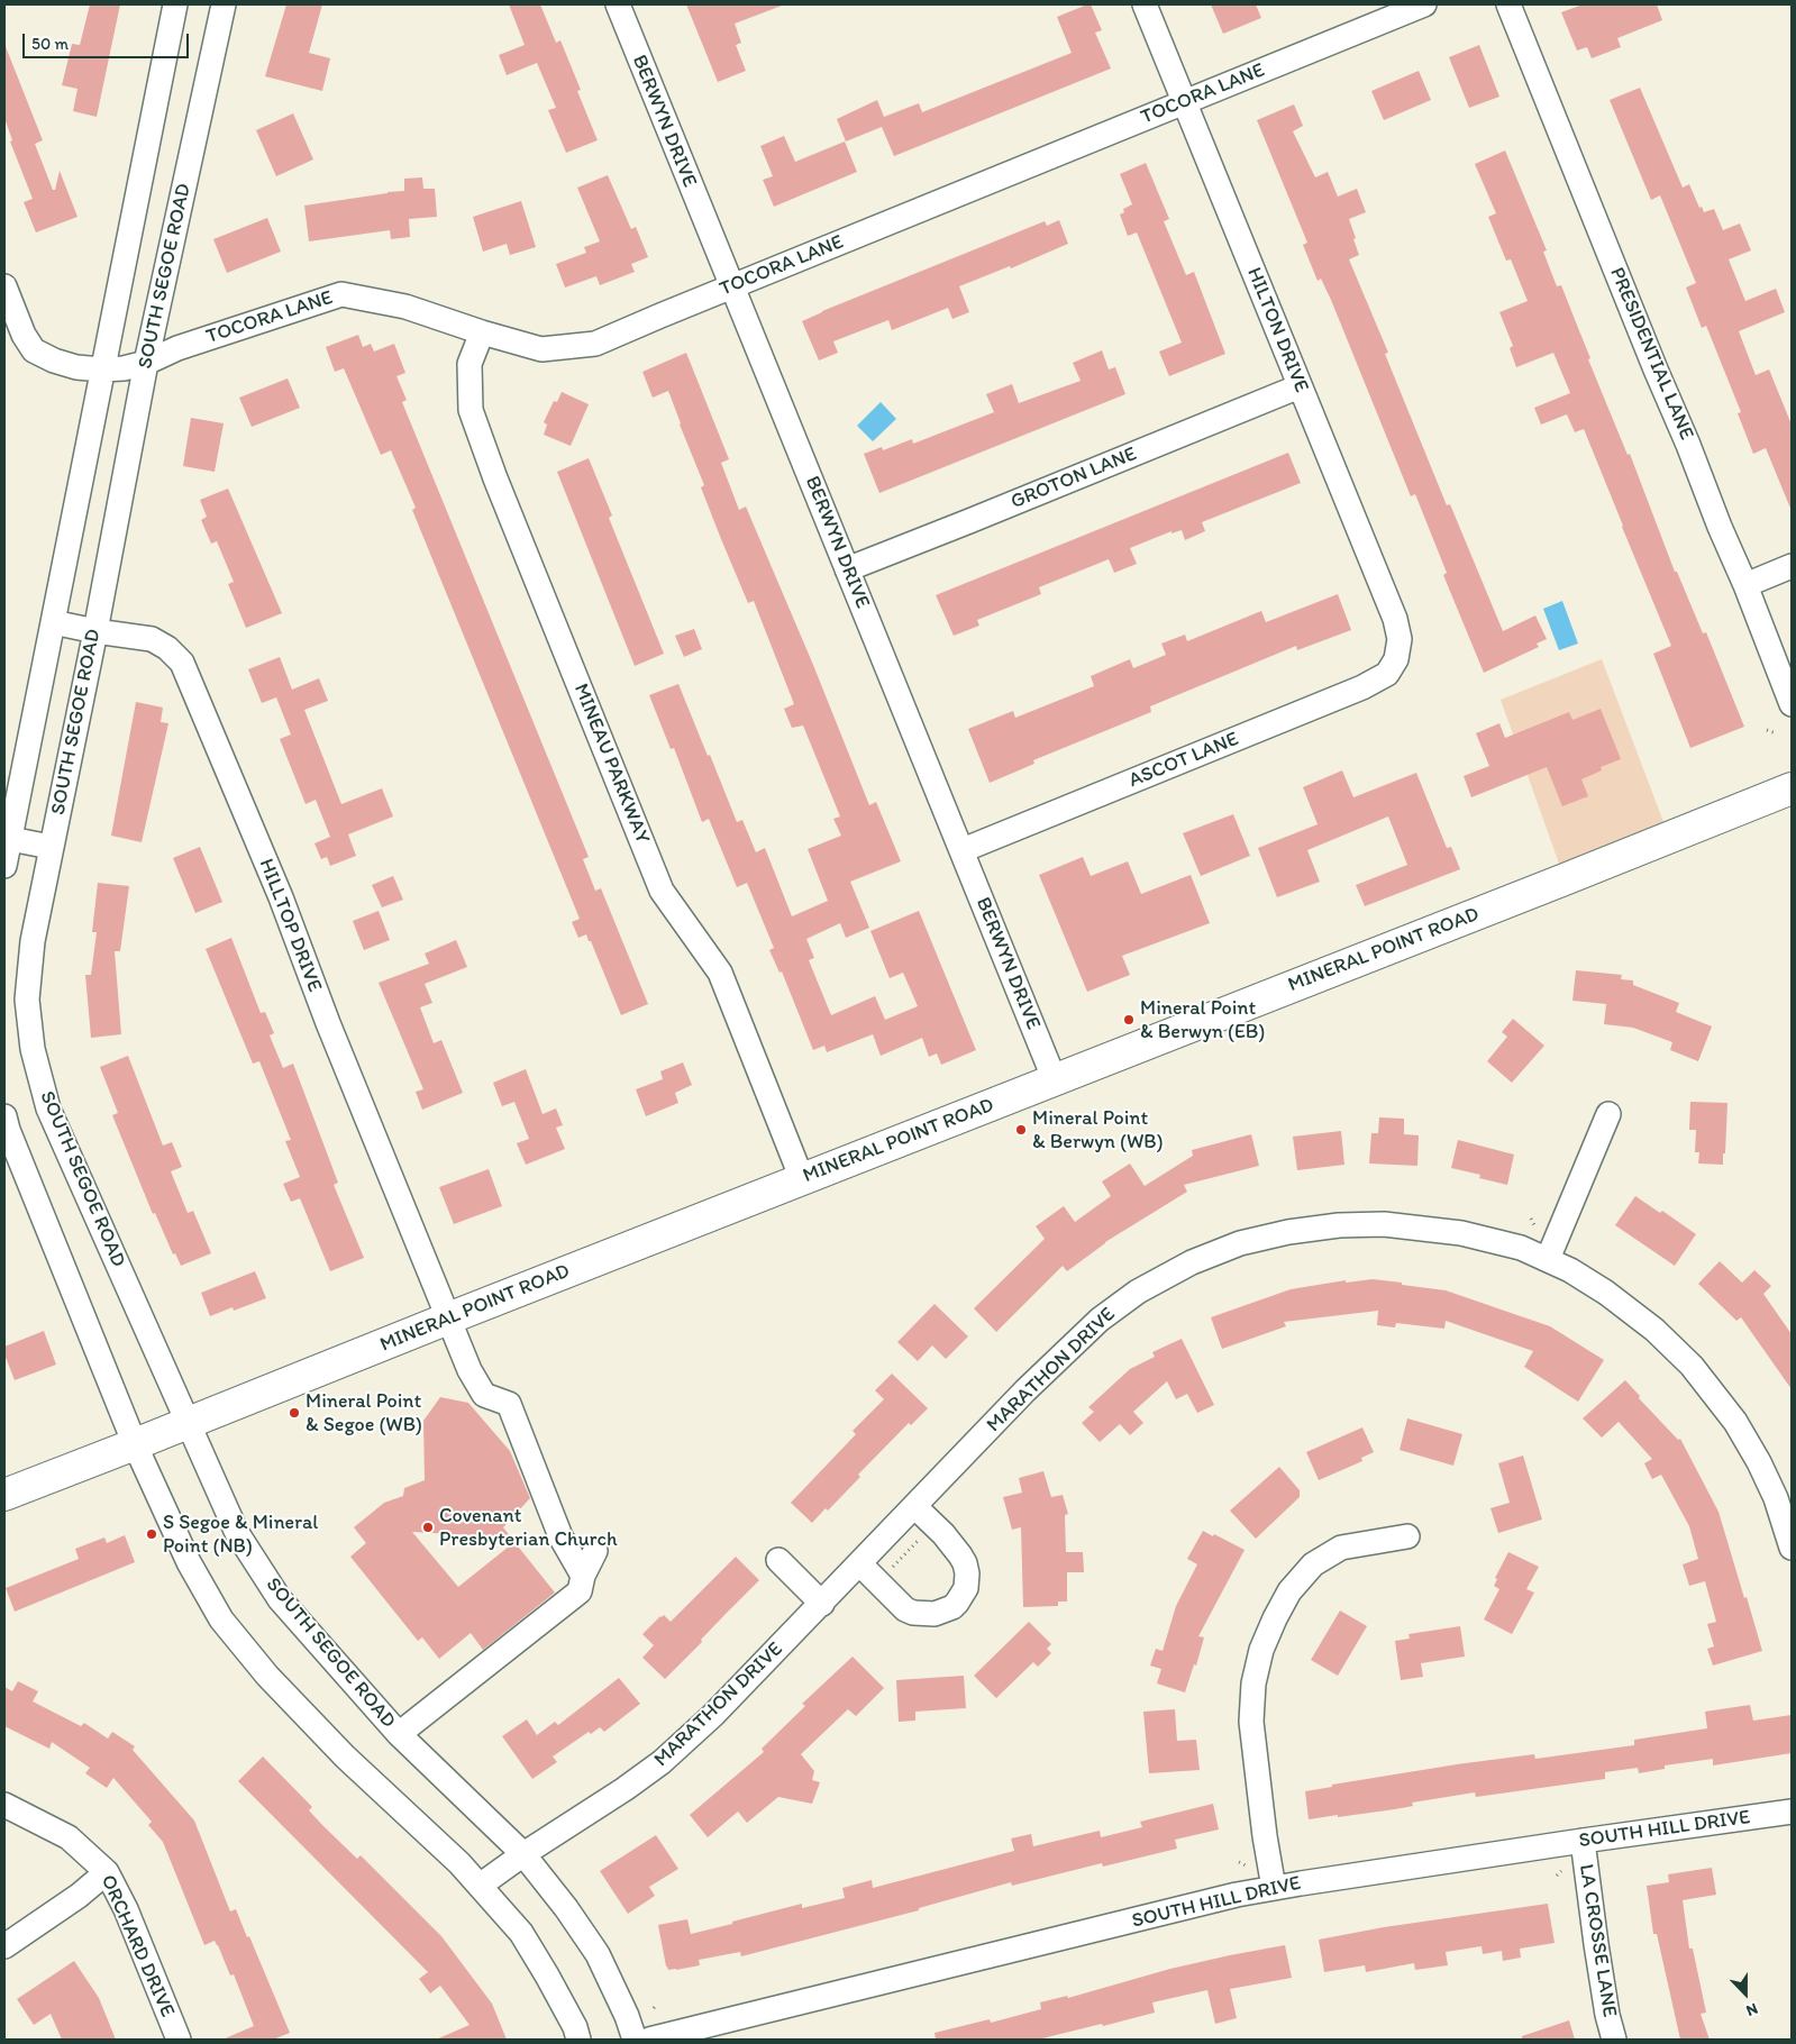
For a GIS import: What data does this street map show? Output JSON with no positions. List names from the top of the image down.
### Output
{
  "streets": {
    "main road": ["MINERAL POINT ROAD"],
    "street": [
      "TOCORA LANE",
      "BERWYN DRIVE",
      "SOUTH SEGOE ROAD",
      "HILTON DRIVE",
      "PRESIDENTIAL LANE",
      "GROTON LANE",
      "ASCOT LANE",
      "MINEAU PARKWAY",
      "HILLTOP DRIVE",
      "MARATHON DRIVE",
      "SOUTH HILL DRIVE",
      "LA CROSSE LANE",
      "ORCHARD DRIVE"
    ]
  },
  "crossings": [
    ["TOCORA LANE", "BERWYN DRIVE"],
    ["TOCORA LANE", "SOUTH SEGOE ROAD"],
    ["TOCORA LANE", "HILTON DRIVE"],
    ["TOCORA LANE", "MINEAU PARKWAY"],
    ["BERWYN DRIVE", "GROTON LANE"],
    ["BERWYN DRIVE", "ASCOT LANE"],
    ["BERWYN DRIVE", "MINERAL POINT ROAD"],
    ["SOUTH SEGOE ROAD", "HILLTOP DRIVE"],
    ["SOUTH SEGOE ROAD", "MINERAL POINT ROAD"],
    ["SOUTH SEGOE ROAD", "MARATHON DRIVE"],
    ["HILTON DRIVE", "GROTON LANE"],
    ["HILTON DRIVE", "ASCOT LANE"],
    ["MINEAU PARKWAY", "MINERAL POINT ROAD"],
    ["HILLTOP DRIVE", "MINERAL POINT ROAD"],
    ["SOUTH HILL DRIVE", "LA CROSSE LANE"]
  ],
  "places": [
    "Mineral Point & Berwyn (EB)",
    "Mineral Point & Berwyn (WB)",
    "Mineral Point & Segoe (WB)",
    "Covenant Presbyterian Church",
    "S Segoe & Mineral Point (NB)"
  ],
  "scale_bar": "50 m",
  "north": "bottom"
}
